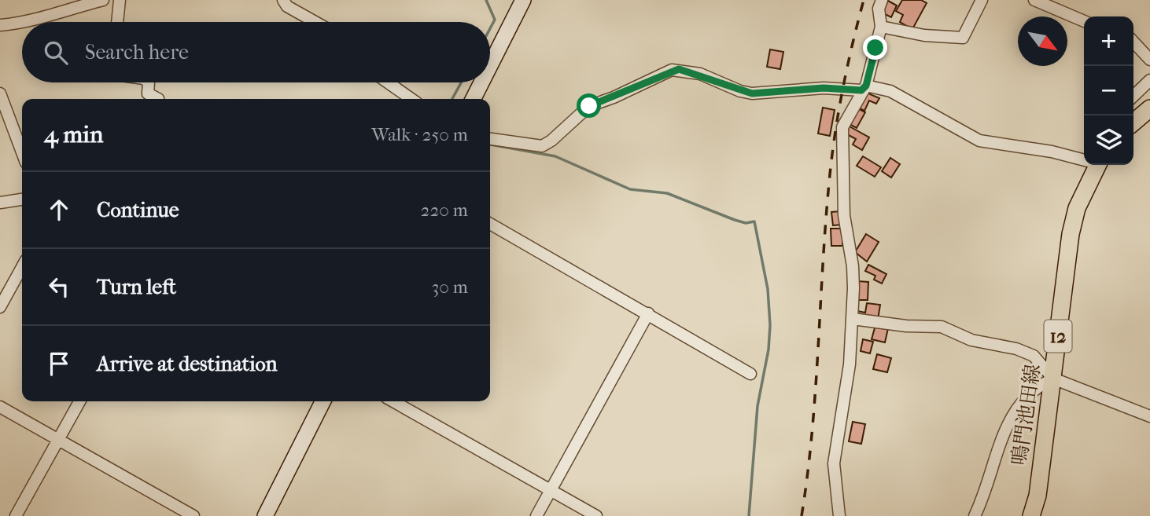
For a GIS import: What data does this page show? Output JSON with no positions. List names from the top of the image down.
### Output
{
  "streets": {
    "main road": ["12", "鳴門池田線"]
  },
  "north": "bottom right",
  "page": {
    "map_buttons": ["+", "−"],
    "search": "Search here",
    "heading": ["4 min", "Walk · 250 m"],
    "list": [
      ["Continue", "220 m"],
      ["Turn left", "30 m"],
      "Arrive at destination"
    ]
  }
}
